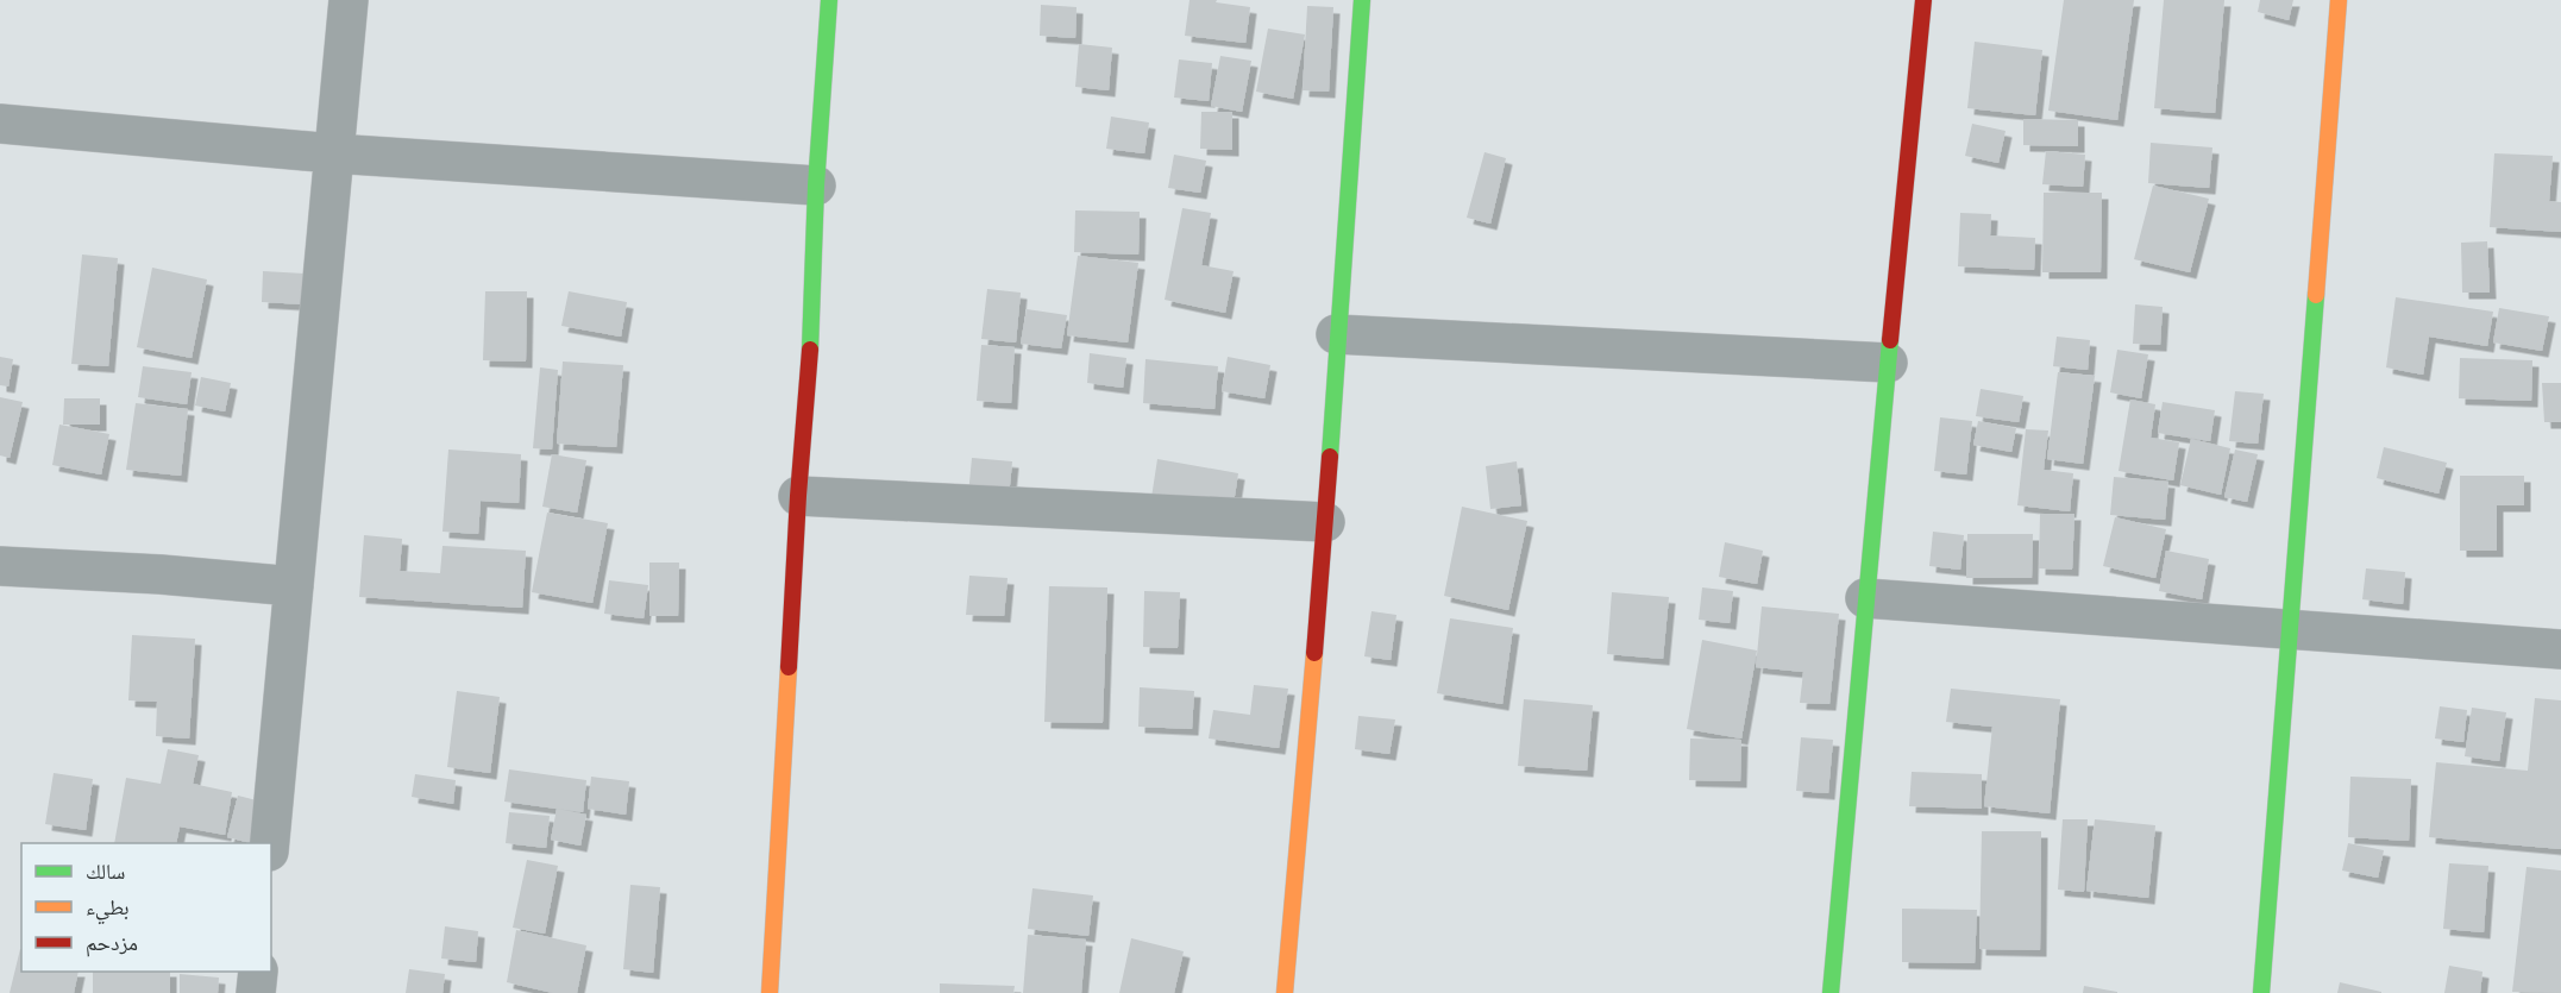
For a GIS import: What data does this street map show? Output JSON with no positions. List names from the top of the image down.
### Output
{
  "legend": ["سالك", "بطيء", "مزدحم"]
}
